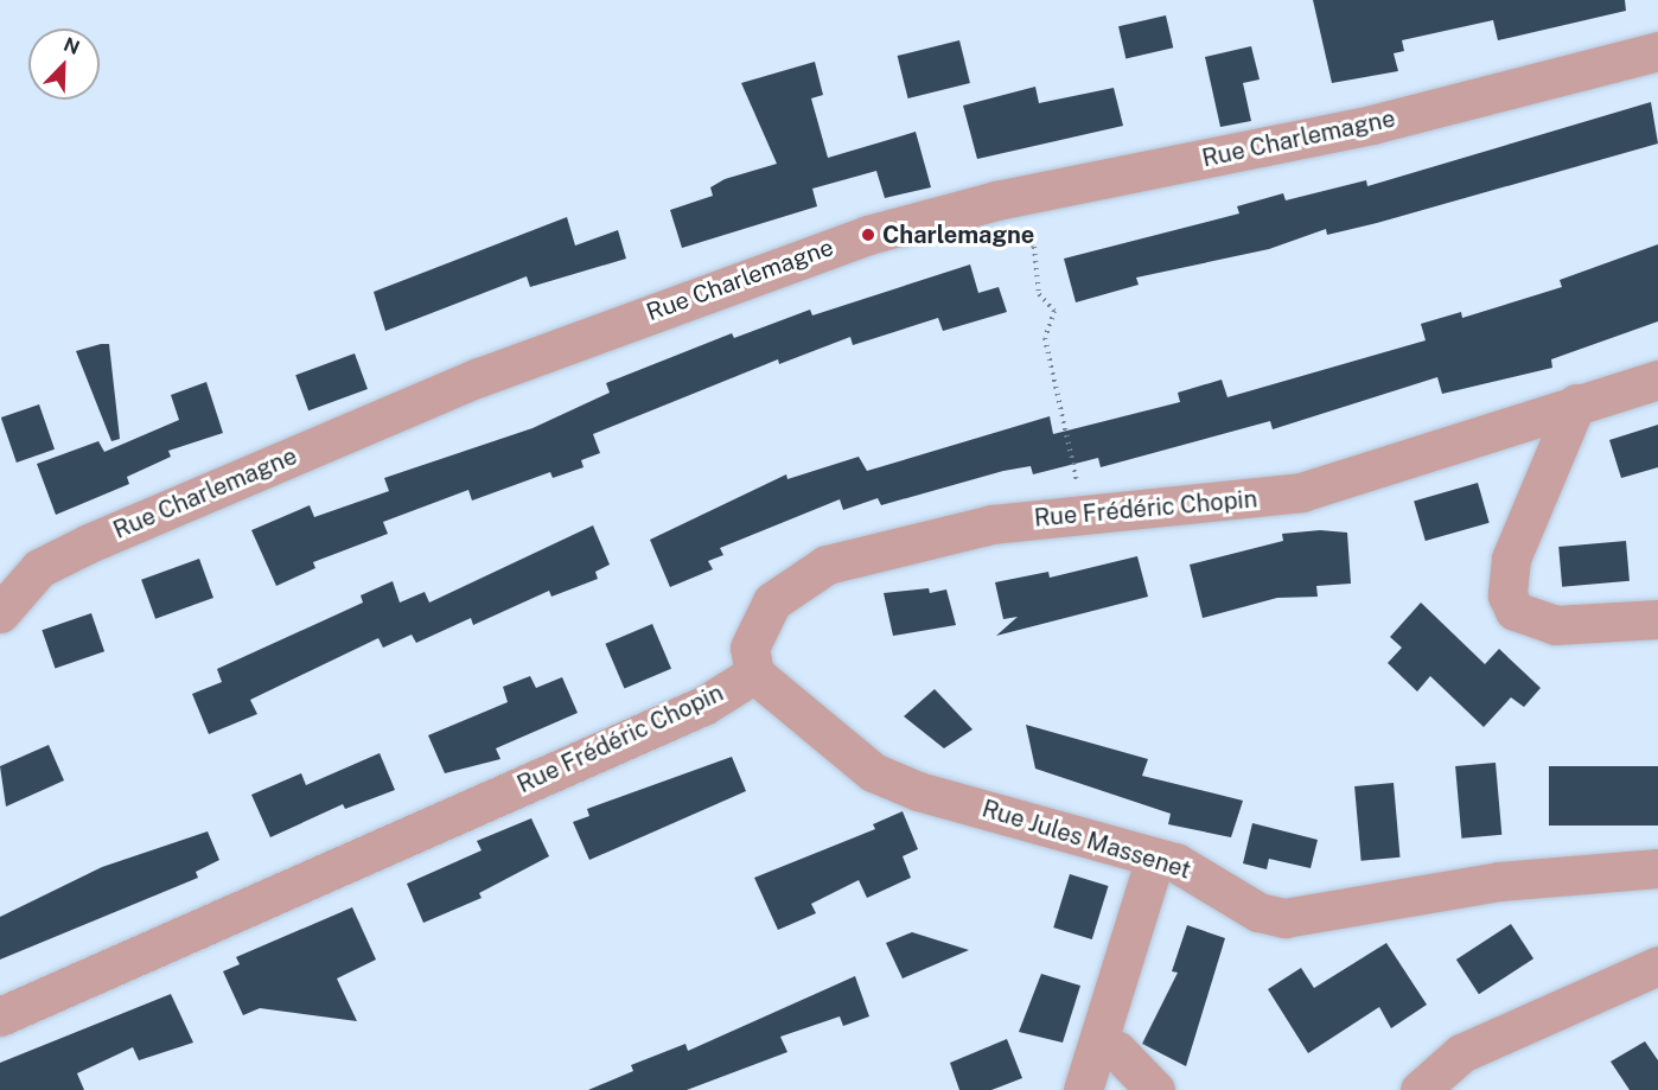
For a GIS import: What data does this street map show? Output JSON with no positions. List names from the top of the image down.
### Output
{
  "streets": {
    "street": ["Rue Charlemagne", "Rue Frédéric Chopin", "Rue Jules Massenet"]
  },
  "crossings": [
    ["Rue Frédéric Chopin", "Rue Jules Massenet"]
  ],
  "places": ["Charlemagne"],
  "north": "top right"
}
